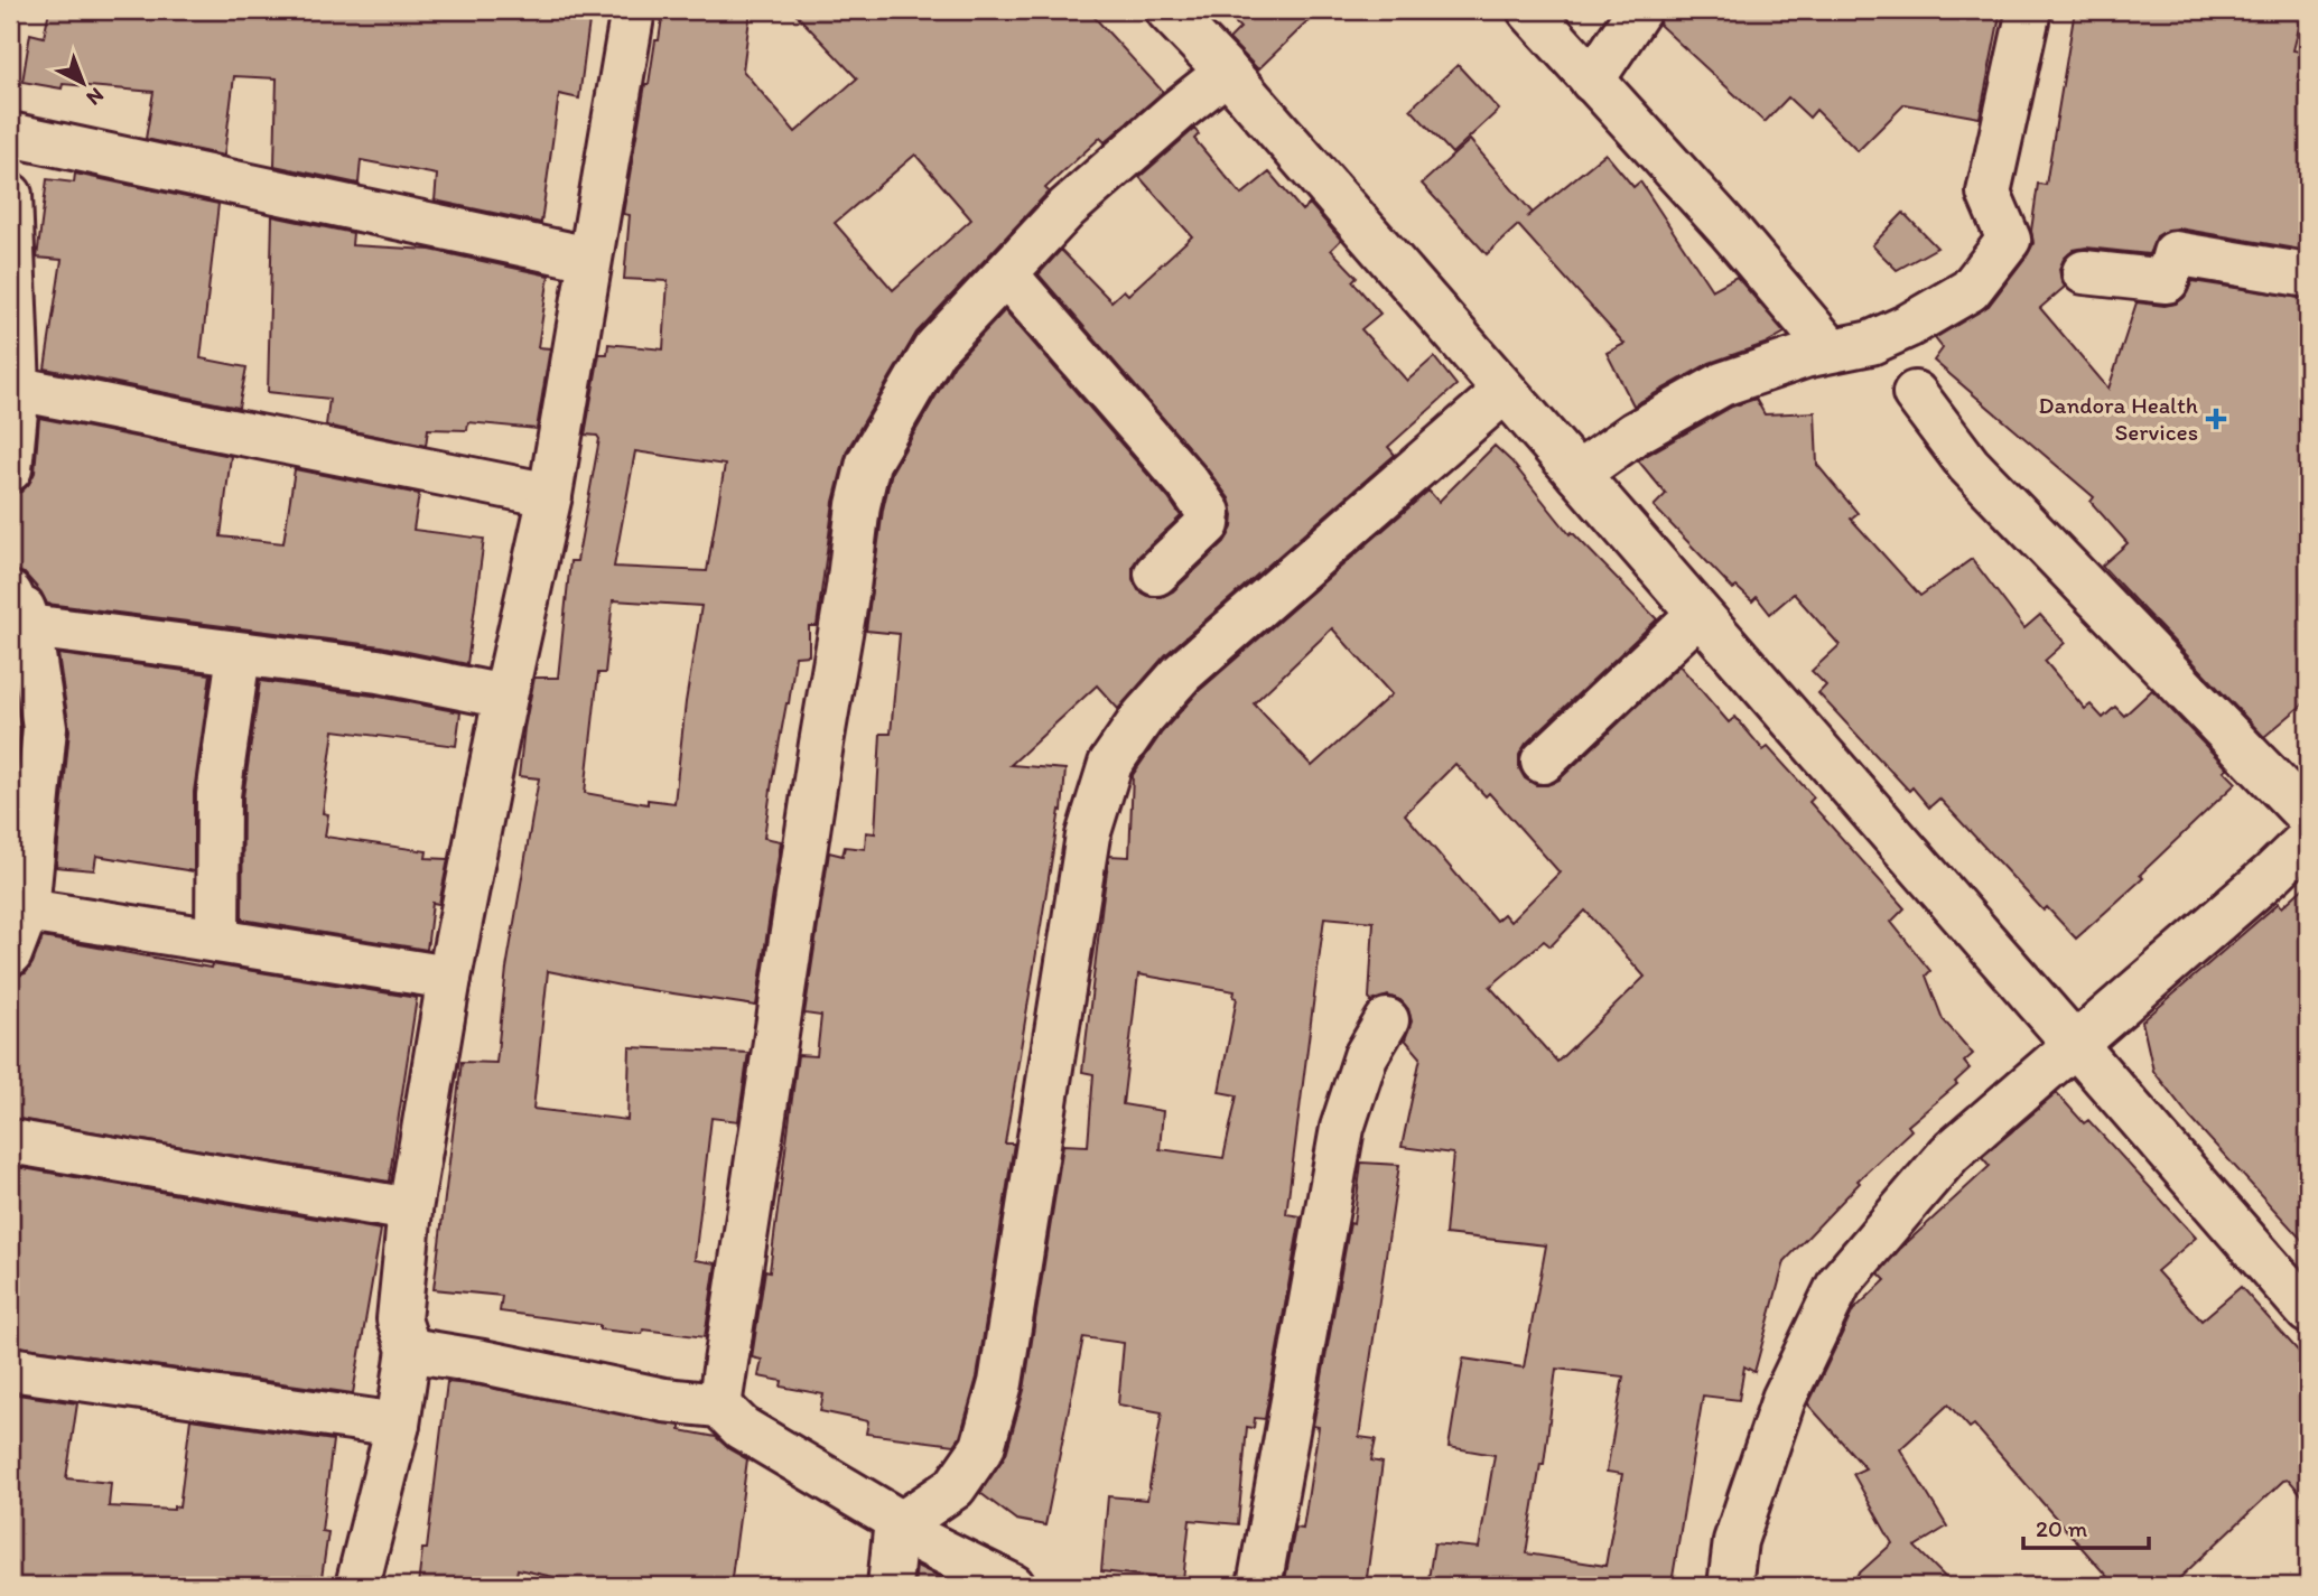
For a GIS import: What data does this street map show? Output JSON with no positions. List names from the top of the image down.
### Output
{
  "places": {
    "health": ["Dandora Health Services"]
  },
  "scale_bar": "20 m",
  "north": "bottom right"
}
